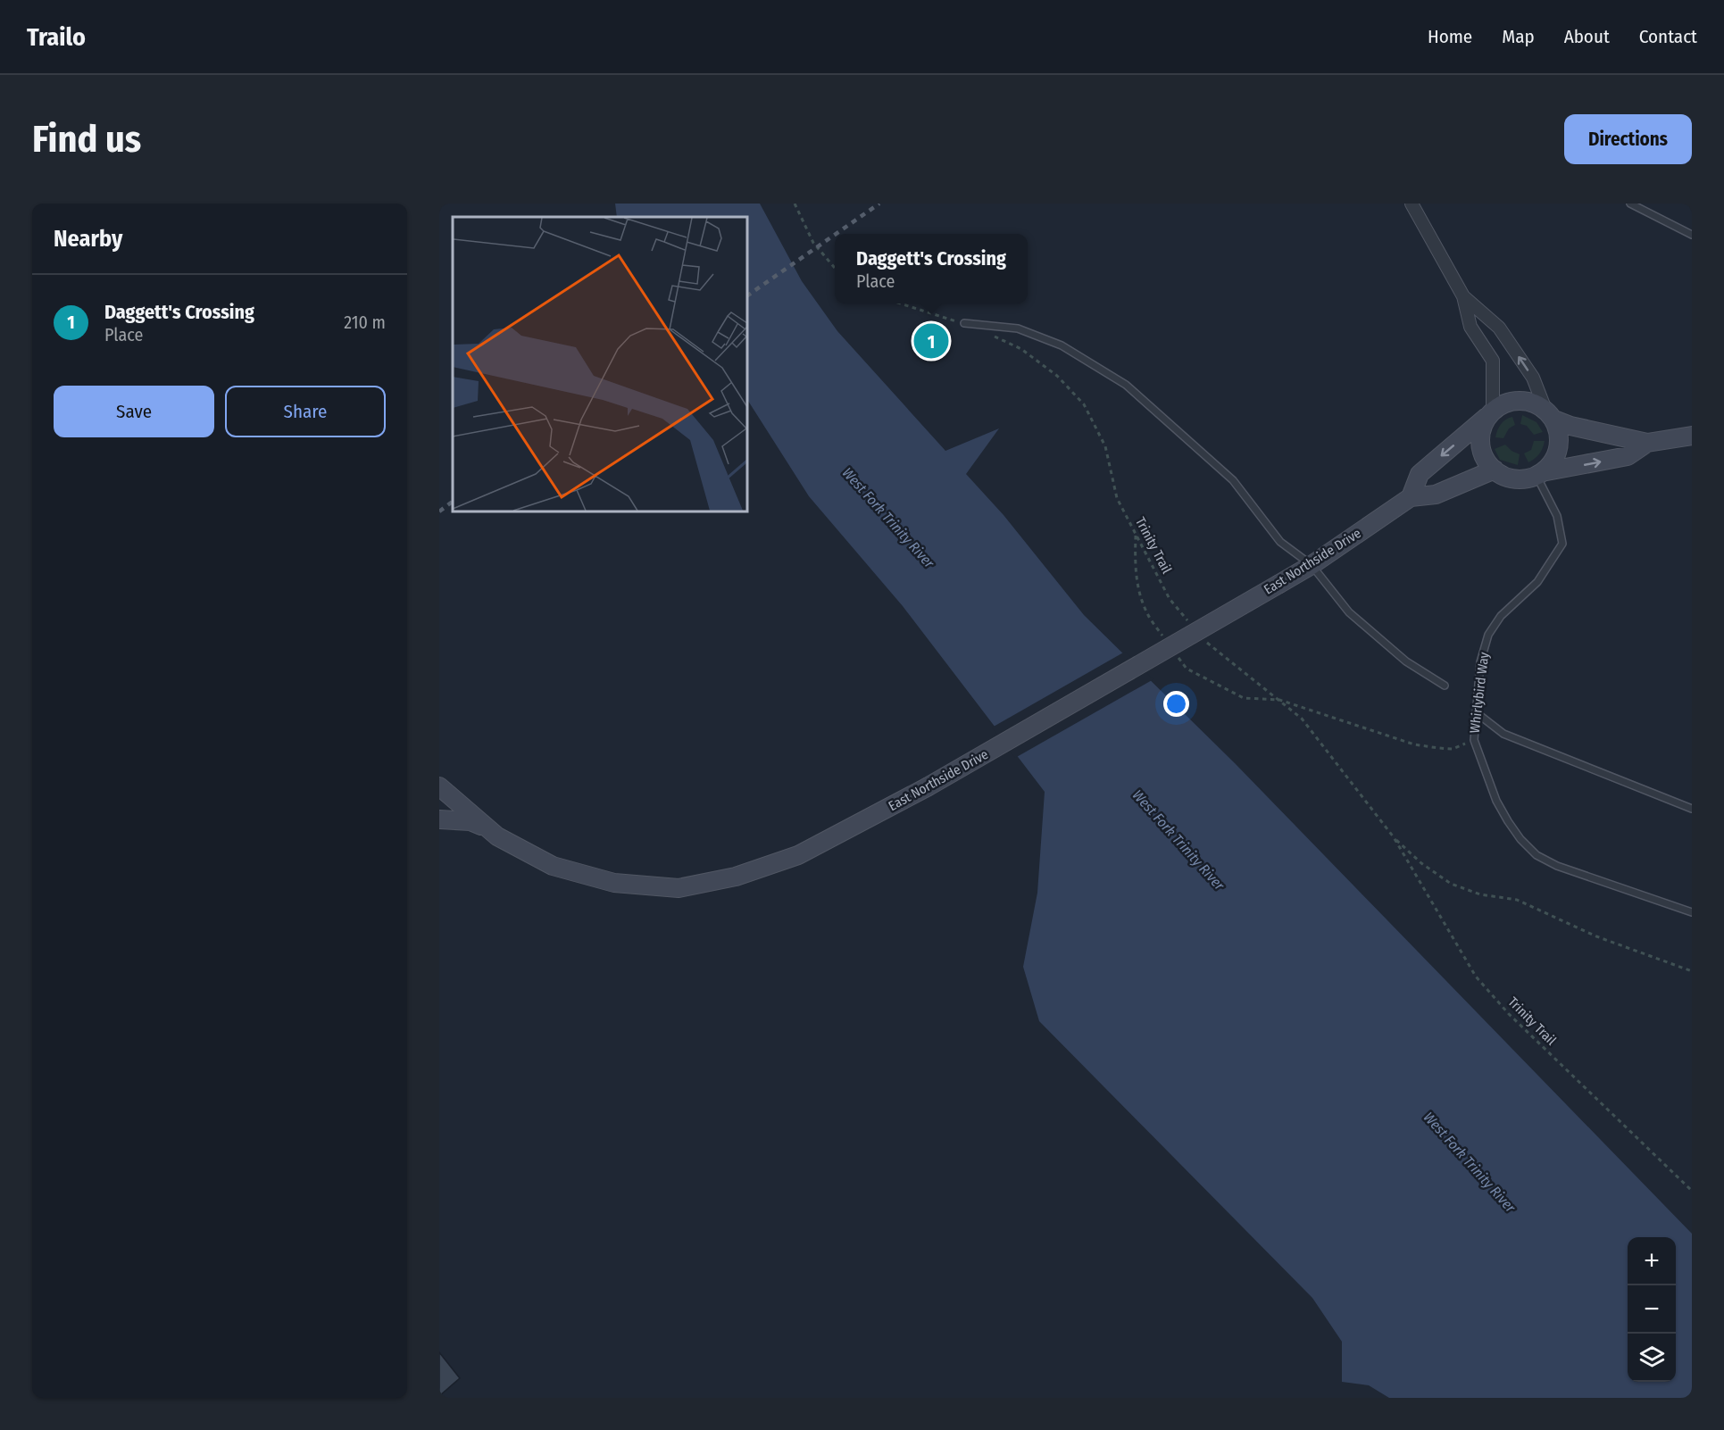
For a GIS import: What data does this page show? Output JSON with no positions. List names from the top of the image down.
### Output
{
  "streets": {
    "street": ["East Northside Drive"],
    "lane": ["Whirlybird Way"],
    "path": ["Trinity Trail"]
  },
  "crossings": [
    ["East Northside Drive", "Whirlybird Way"]
  ],
  "water": ["West Fork Trinity River"],
  "page": {
    "header": "Trailo",
    "nav": [
      "Home",
      "Map",
      "About",
      "Contact"
    ],
    "buttons": [
      "Directions",
      ["Save", "Share"]
    ],
    "title": "Find us",
    "heading": "Nearby",
    "popup": ["Daggett's Crossing", "Place"],
    "list": [
      {
        "mark": "1",
        "name": "Daggett's Crossing",
        "note": "Place",
        "value": "210 m"
      }
    ],
    "pins": "1",
    "map_buttons": ["+", "−"]
  }
}
